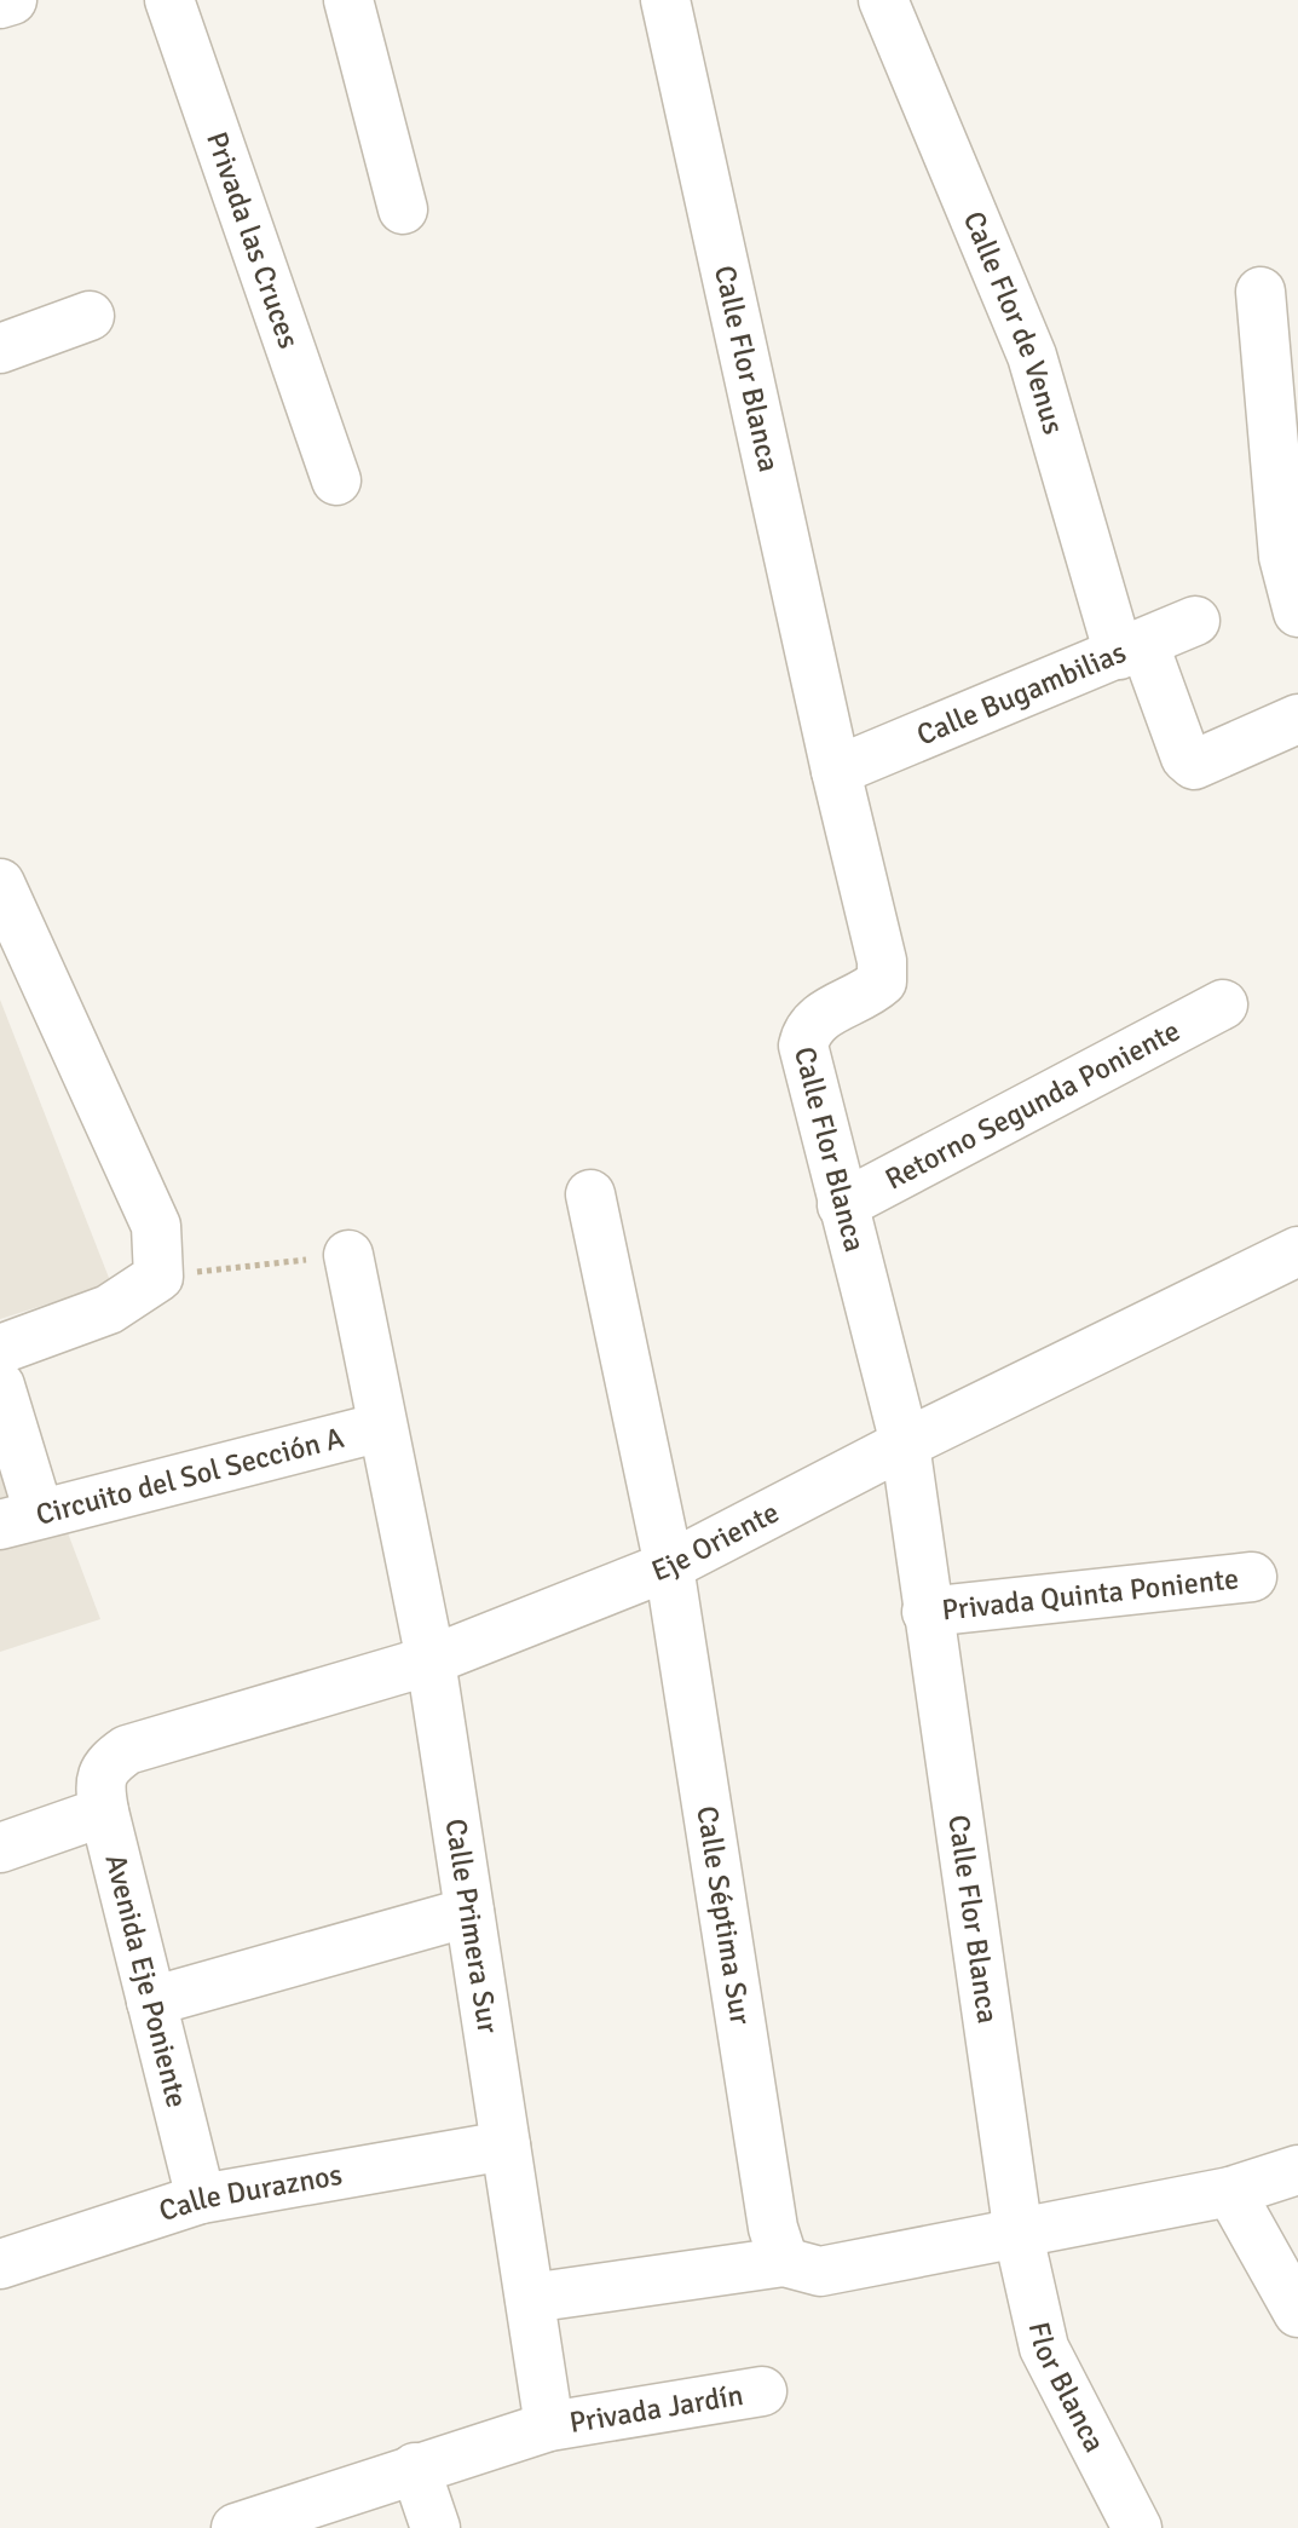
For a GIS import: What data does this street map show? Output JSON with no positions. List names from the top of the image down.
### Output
{
  "streets": {
    "street": [
      "Privada las Cruces",
      "Calle Flor de Venus",
      "Calle Flor Blanca",
      "Calle Bugambilias",
      "Retorno Segunda Poniente",
      "Circuito del Sol Sección A",
      "Eje Oriente",
      "Privada Quinta Poniente",
      "Calle Séptima Sur",
      "Calle Primera Sur",
      "Avenida Eje Poniente",
      "Calle Duraznos",
      "Flor Blanca",
      "Privada Jardín"
    ]
  },
  "crossings": [
    ["Calle Flor de Venus", "Calle Bugambilias"],
    ["Calle Flor Blanca", "Calle Bugambilias"],
    ["Calle Flor Blanca", "Retorno Segunda Poniente"],
    ["Calle Flor Blanca", "Eje Oriente"],
    ["Calle Flor Blanca", "Privada Quinta Poniente"],
    ["Calle Flor Blanca", "Flor Blanca"],
    ["Circuito del Sol Sección A", "Calle Primera Sur"],
    ["Eje Oriente", "Calle Séptima Sur"],
    ["Eje Oriente", "Calle Primera Sur"],
    ["Eje Oriente", "Avenida Eje Poniente"],
    ["Calle Primera Sur", "Calle Duraznos"],
    ["Calle Primera Sur", "Privada Jardín"],
    ["Avenida Eje Poniente", "Calle Duraznos"]
  ]
}
